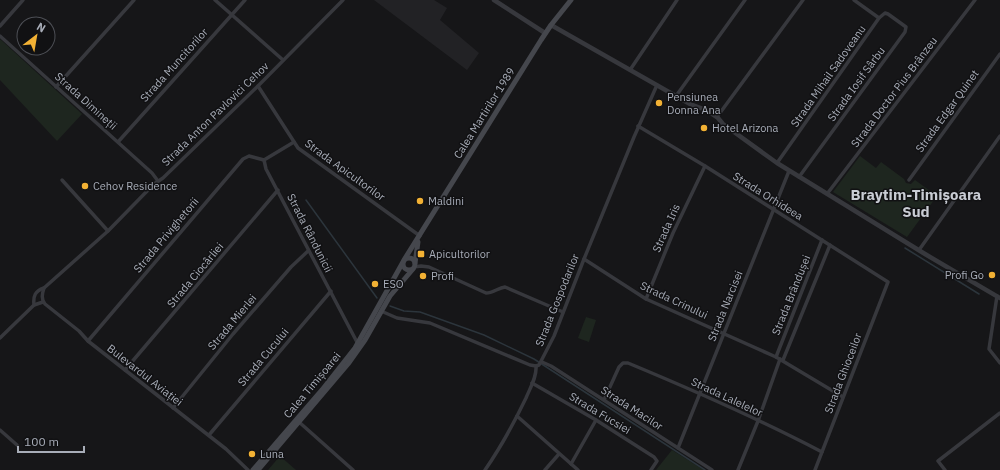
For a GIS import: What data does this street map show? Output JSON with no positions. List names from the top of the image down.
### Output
{
  "streets": {
    "main road": ["Calea Martirilor 1989", "Calea Timișoarei"],
    "street": [
      "Strada Muncitorilor",
      "Strada Mihail Sadoveanu",
      "Strada Iosif Sârbu",
      "Strada Doctor Pius Brânzeu",
      "Strada Dimineții",
      "Strada Edgar Quinet",
      "Strada Anton Pavlovici Cehov",
      "Strada Apicultorilor",
      "Strada Orhideea",
      "Strada Iris",
      "Strada Rândunicii",
      "Strada Privighetorii",
      "Strada Ciocârliei",
      "Strada Brândușei",
      "Strada Gospodarilor",
      "Strada Crinului",
      "Strada Narcisei",
      "Strada Mierlei",
      "Strada Cucului",
      "Strada Ghioceilor",
      "Bulevardul Aviației",
      "Strada Lalelelor",
      "Strada Macilor",
      "Strada Fucsiei"
    ]
  },
  "crossings": [
    ["Strada Muncitorilor", "Strada Dimineții"],
    ["Strada Mihail Sadoveanu", "Strada Iosif Sârbu"],
    ["Strada Dimineții", "Strada Anton Pavlovici Cehov"],
    ["Calea Martirilor 1989", "Strada Apicultorilor"],
    ["Calea Martirilor 1989", "Calea Timișoarei"],
    ["Strada Anton Pavlovici Cehov", "Strada Apicultorilor"],
    ["Strada Orhideea", "Strada Iris"],
    ["Strada Orhideea", "Strada Brândușei"],
    ["Strada Orhideea", "Strada Gospodarilor"],
    ["Strada Orhideea", "Strada Narcisei"],
    ["Strada Orhideea", "Strada Ghioceilor"],
    ["Strada Iris", "Strada Crinului"],
    ["Strada Rândunicii", "Strada Privighetorii"],
    ["Strada Rândunicii", "Strada Ciocârliei"],
    ["Strada Rândunicii", "Strada Mierlei"],
    ["Strada Rândunicii", "Strada Cucului"],
    ["Strada Rândunicii", "Calea Timișoarei"],
    ["Strada Privighetorii", "Bulevardul Aviației"],
    ["Strada Ciocârliei", "Bulevardul Aviației"],
    ["Strada Brândușei", "Strada Crinului"],
    ["Strada Brândușei", "Strada Lalelelor"],
    ["Strada Gospodarilor", "Strada Crinului"],
    ["Strada Gospodarilor", "Strada Macilor"],
    ["Strada Gospodarilor", "Strada Fucsiei"],
    ["Strada Crinului", "Strada Narcisei"],
    ["Strada Crinului", "Strada Ghioceilor"],
    ["Strada Narcisei", "Strada Lalelelor"],
    ["Strada Narcisei", "Strada Macilor"],
    ["Strada Mierlei", "Bulevardul Aviației"],
    ["Strada Cucului", "Bulevardul Aviației"],
    ["Strada Ghioceilor", "Strada Lalelelor"],
    ["Strada Lalelelor", "Strada Macilor"]
  ],
  "districts": ["Braytim-Timișoara Sud"],
  "places": {
    "other": [
      "Pensiunea Donna Ana",
      "Hotel Arizona",
      "Cehov Residence",
      "Maldini",
      "Profi Go",
      "Profi",
      "ESO",
      "Luna"
    ],
    "transit": ["Apicultorilor"]
  },
  "scale_bar": "100 m",
  "north": "top right"
}
